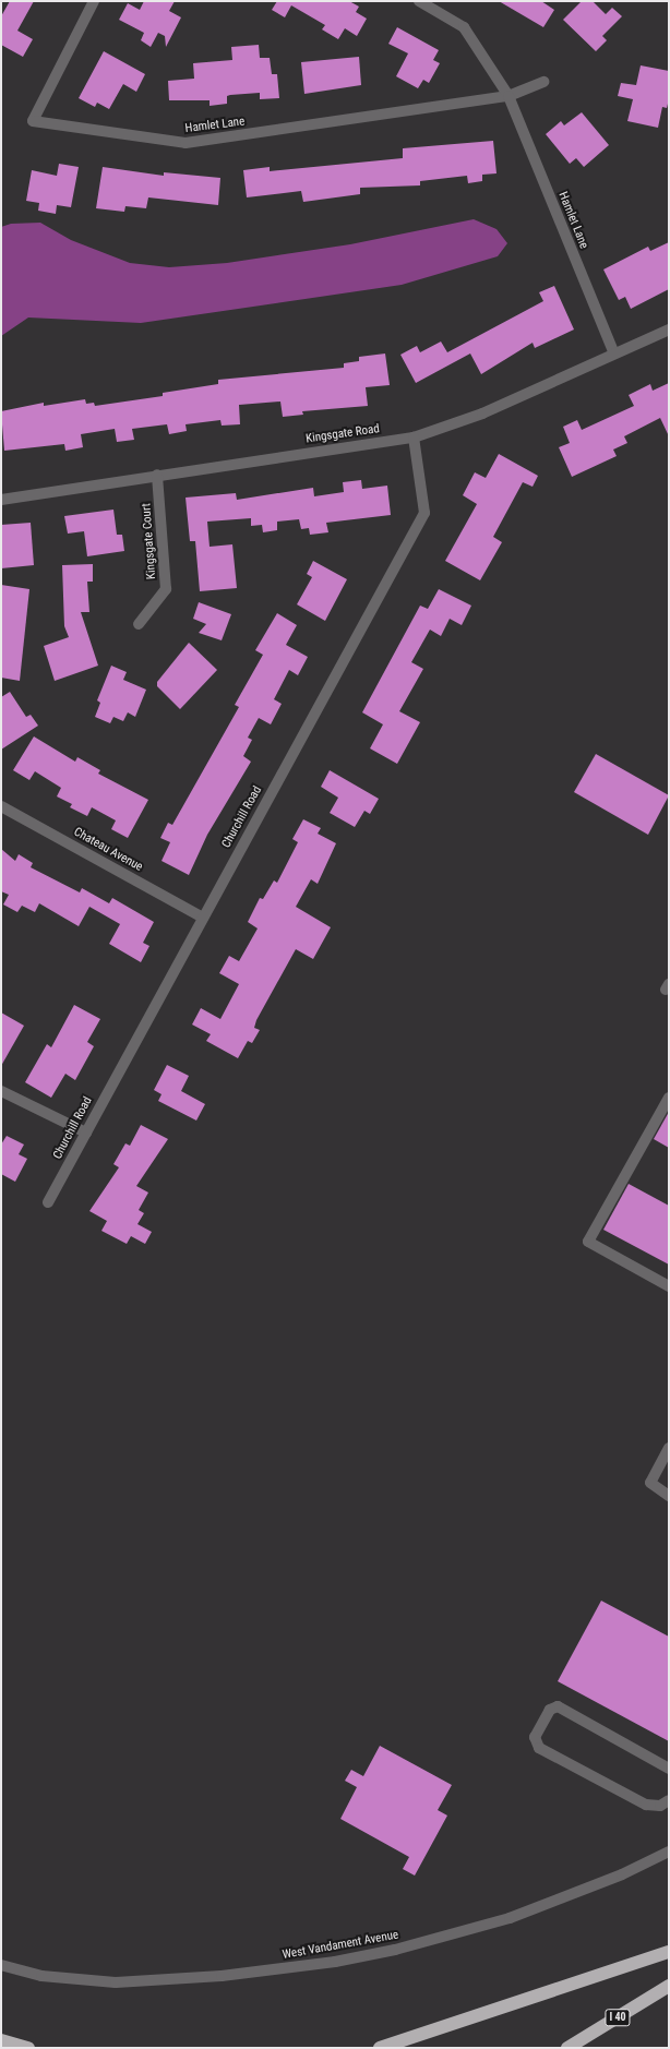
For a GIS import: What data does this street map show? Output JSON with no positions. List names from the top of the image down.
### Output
{
  "streets": {
    "highway": ["I 40"],
    "street": [
      "Hamlet Lane",
      "Kingsgate Road",
      "Kingsgate Court",
      "Churchill Road",
      "Chateau Avenue",
      "West Vandament Avenue"
    ]
  },
  "crossings": [
    ["Hamlet Lane", "Kingsgate Road"],
    ["Kingsgate Road", "Kingsgate Court"],
    ["Kingsgate Road", "Churchill Road"],
    ["Churchill Road", "Chateau Avenue"]
  ]
}
